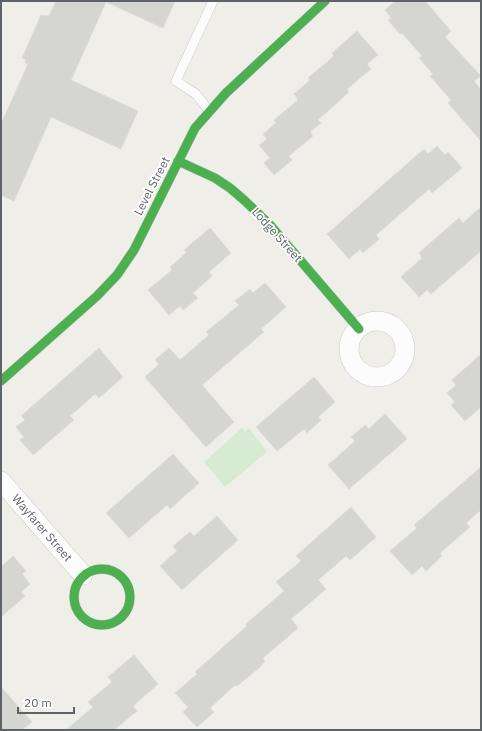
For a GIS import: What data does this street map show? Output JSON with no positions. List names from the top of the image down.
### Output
{
  "streets": {
    "street": ["Level Street", "Lodge Street", "Wayfarer Street"]
  },
  "crossings": [
    ["Level Street", "Lodge Street"]
  ],
  "scale_bar": "20 m"
}
